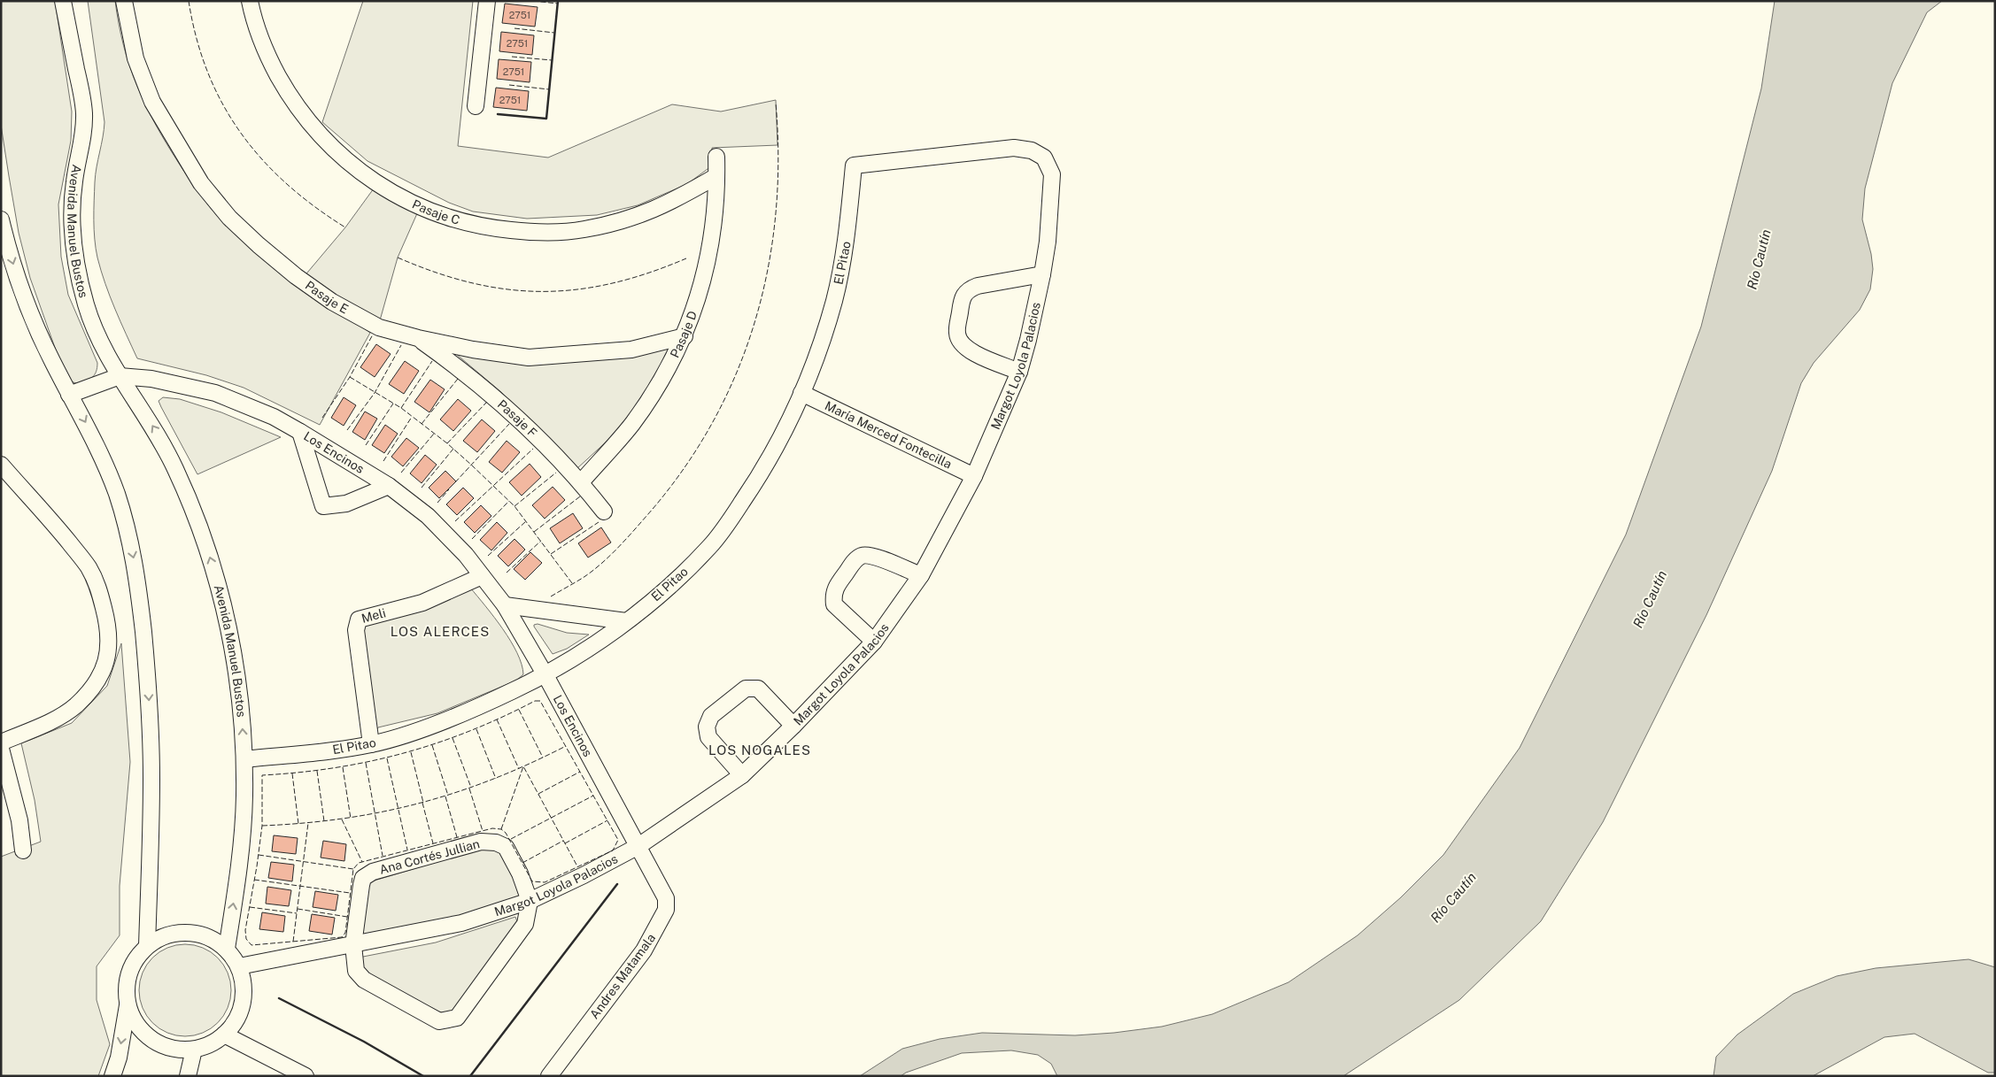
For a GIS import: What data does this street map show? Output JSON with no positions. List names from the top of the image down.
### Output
{
  "streets": {
    "street": [
      "Pasaje C",
      "Avenida Manuel Bustos",
      "El Pitao",
      "Pasaje E",
      "Pasaje D",
      "Margot Loyola Palacios",
      "Pasaje F",
      "María Merced Fontecilla",
      "Los Encinos",
      "Meli",
      "Ana Cortés Jullian",
      "Andres Matamala"
    ]
  },
  "crossings": [
    ["Pasaje C", "Pasaje D"],
    ["Avenida Manuel Bustos", "El Pitao"],
    ["Avenida Manuel Bustos", "Margot Loyola Palacios"],
    ["Avenida Manuel Bustos", "Los Encinos"],
    ["El Pitao", "Margot Loyola Palacios"],
    ["El Pitao", "María Merced Fontecilla"],
    ["El Pitao", "Los Encinos"],
    ["El Pitao", "Meli"],
    ["Pasaje E", "Pasaje D"],
    ["Pasaje E", "Pasaje F"],
    ["Pasaje D", "Pasaje F"],
    ["Margot Loyola Palacios", "María Merced Fontecilla"],
    ["Margot Loyola Palacios", "Los Encinos"],
    ["Margot Loyola Palacios", "Ana Cortés Jullian"],
    ["Margot Loyola Palacios", "Andres Matamala"],
    ["Los Encinos", "Meli"],
    ["Los Encinos", "Andres Matamala"]
  ],
  "districts": ["LOS ALERCES", "LOS NOGALES"],
  "water": ["Río Cautín"],
  "house_numbers": [
    "2751",
    "2751",
    "2751",
    "2751"
  ]
}
